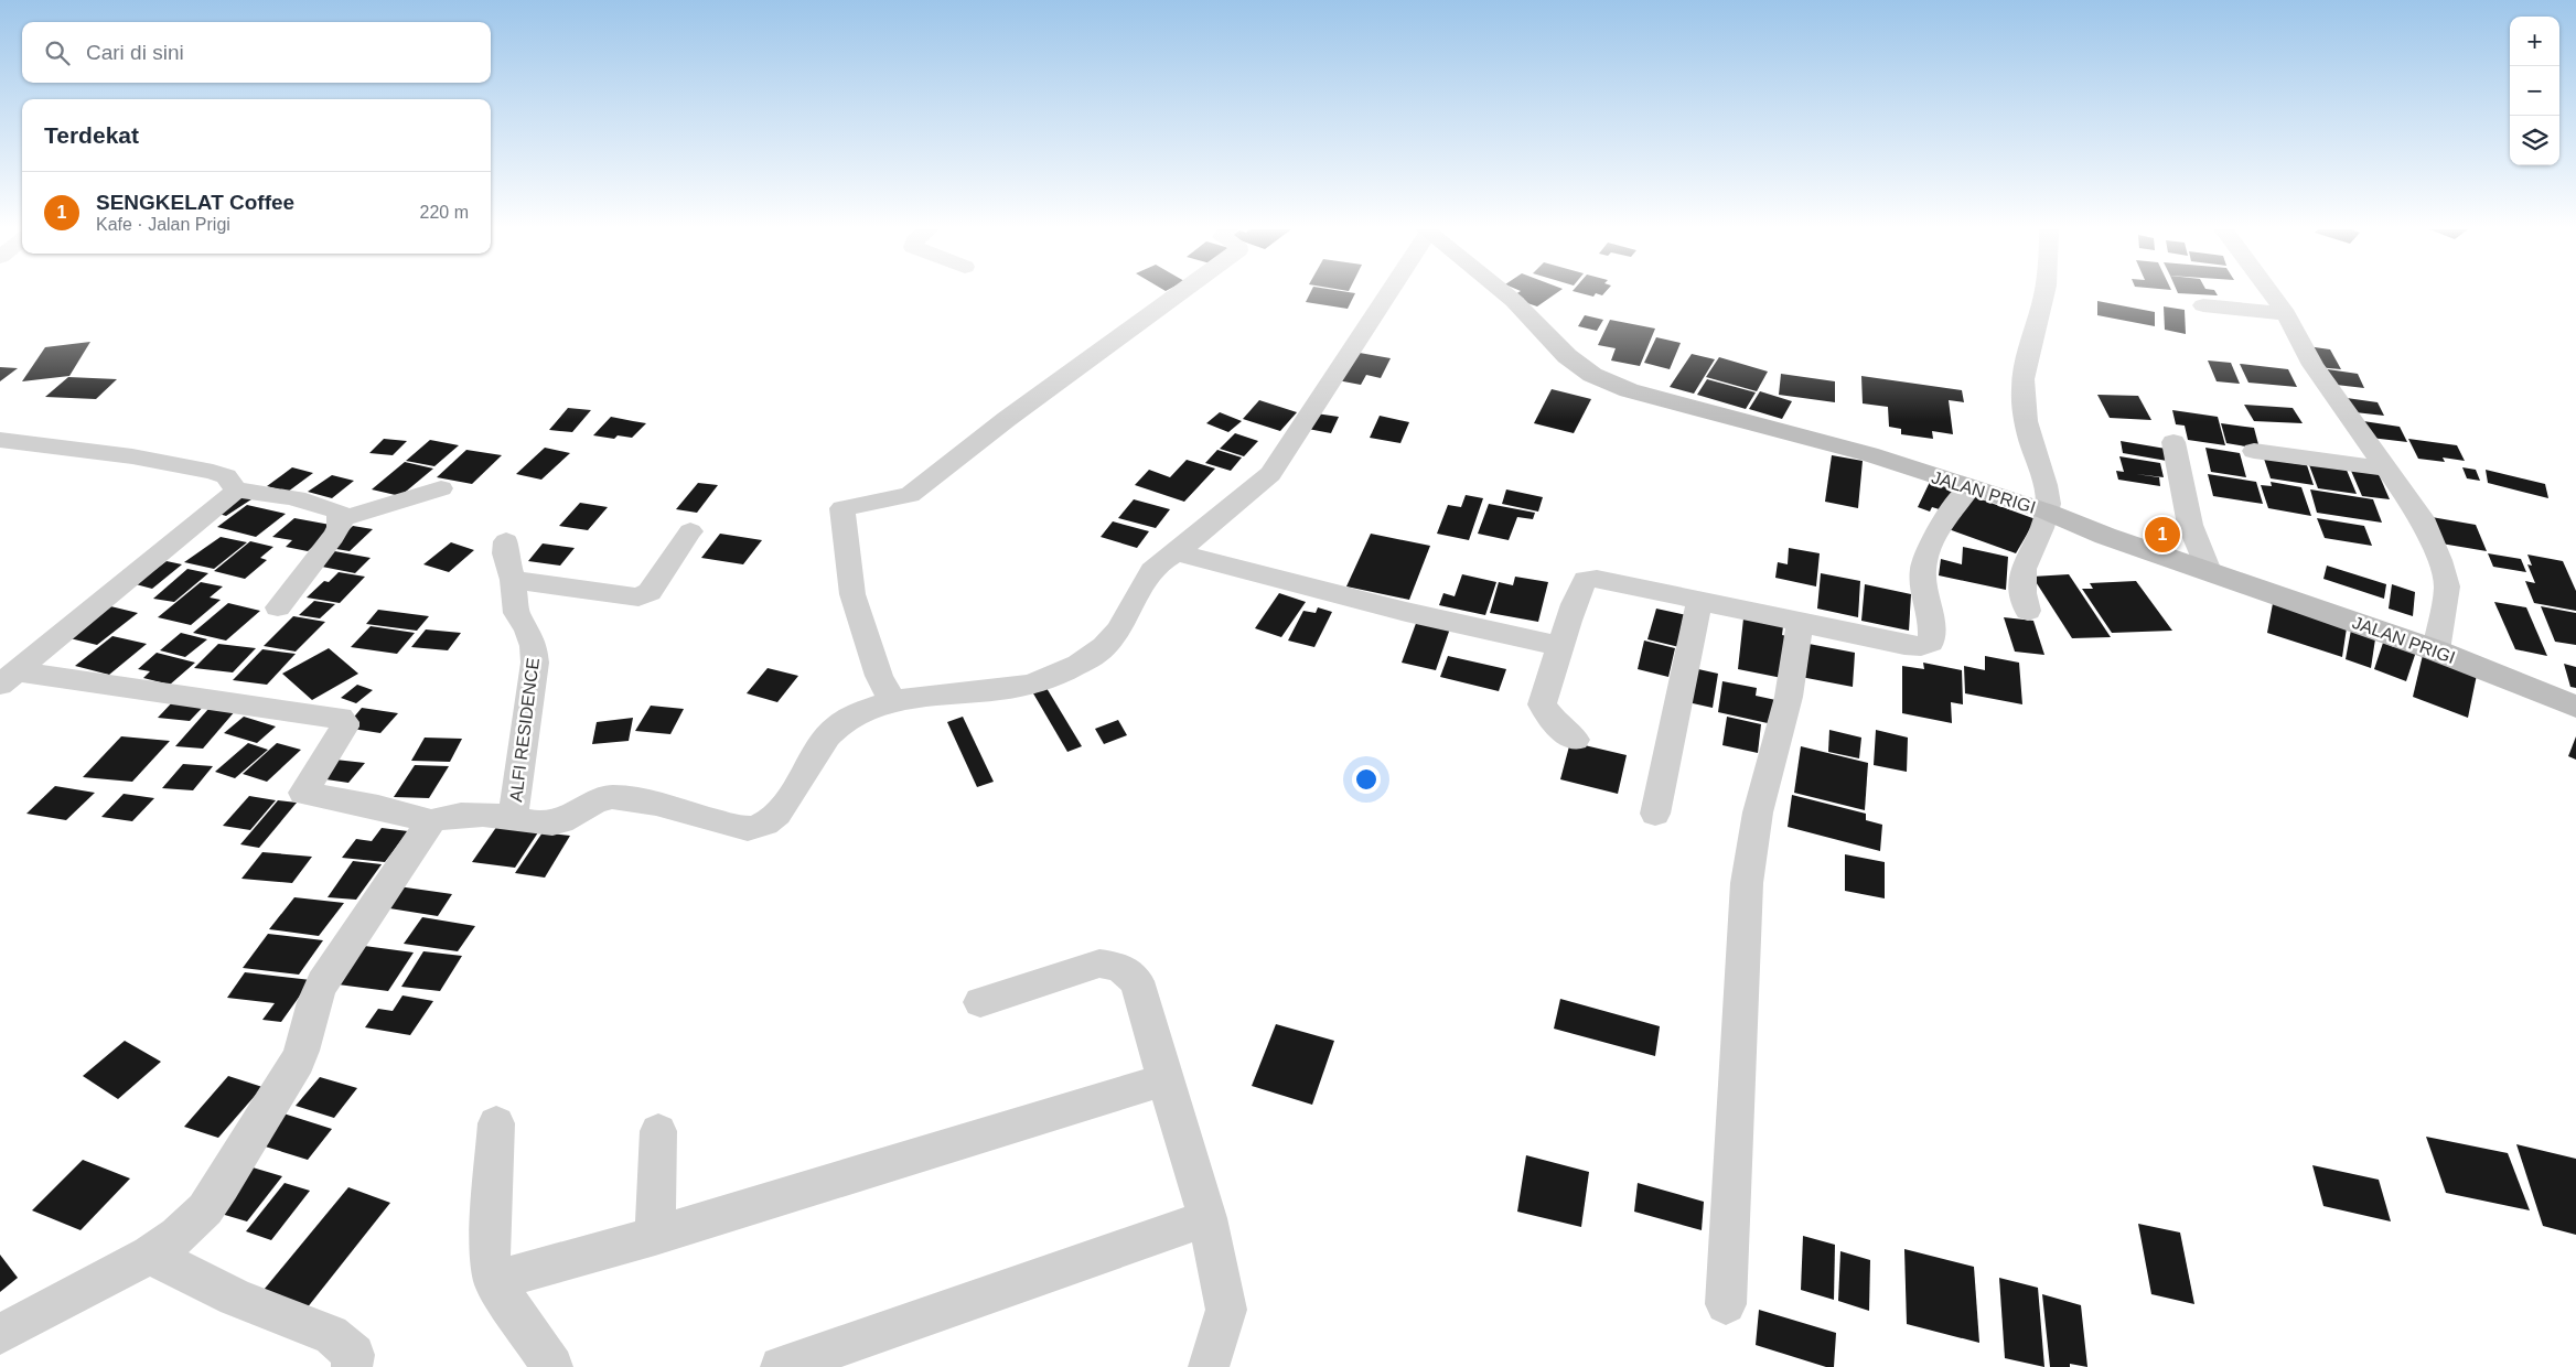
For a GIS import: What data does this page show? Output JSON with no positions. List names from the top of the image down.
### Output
{
  "streets": {
    "street": ["JALAN PRIGI", "ALFI RESIDENCE"]
  },
  "page": {
    "map_buttons": ["+", "−"],
    "search": "Cari di sini",
    "heading": "Terdekat",
    "list": [
      {
        "mark": "1",
        "name": "SENGKELAT Coffee",
        "note": "Kafe · Jalan Prigi",
        "value": "220 m"
      }
    ],
    "pins": "1"
  }
}
